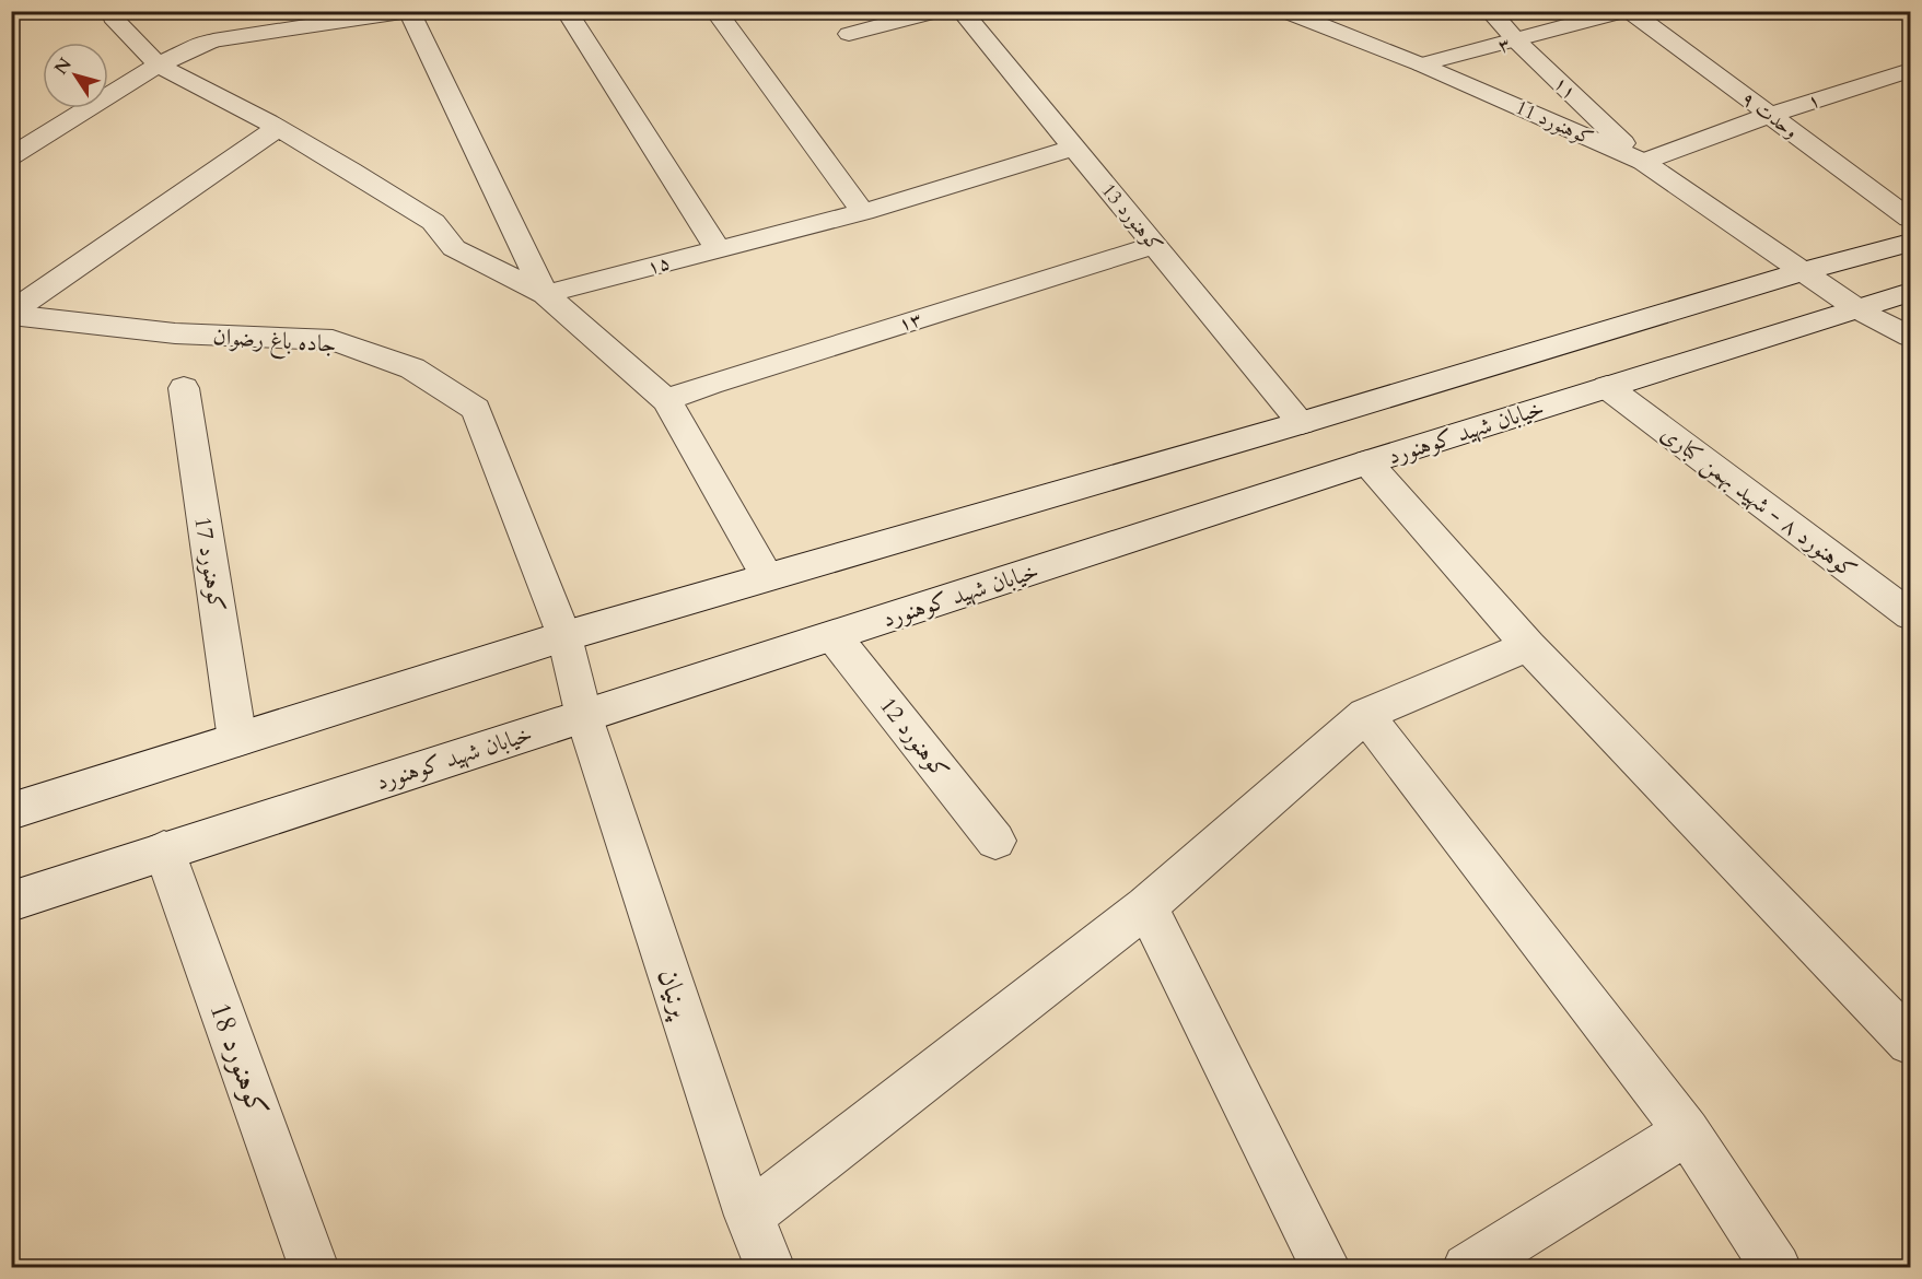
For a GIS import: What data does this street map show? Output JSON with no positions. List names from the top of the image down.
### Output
{
  "streets": {
    "street": [
      "۳",
      "۱۱",
      "۱",
      "۹ وحدت",
      "کوهنورد 11",
      "کوهنورد 13",
      "۱۵",
      "۱۳",
      "جاده باغ رضوان",
      "خیابان شهید کوهنورد",
      "کوهنورد ۸ - شهید بهمن کباری",
      "کوهنورد 17",
      "کوهنورد 12",
      "پرنیان",
      "کوهنورد 18"
    ]
  },
  "crossings": [
    ["۳", "۱۱"],
    ["۳", "کوهنورد 11"],
    ["۱۱", "۱"],
    ["۱۱", "کوهنورد 11"],
    ["۱", "۹ وحدت"],
    ["۱", "کوهنورد 11"],
    ["کوهنورد 11", "خیابان شهید کوهنورد"],
    ["کوهنورد 13", "۱۵"],
    ["کوهنورد 13", "۱۳"],
    ["جاده باغ رضوان", "خیابان شهید کوهنورد"],
    ["جاده باغ رضوان", "پرنیان"],
    ["خیابان شهید کوهنورد", "کوهنورد ۸ - شهید بهمن کباری"],
    ["خیابان شهید کوهنورد", "کوهنورد 12"],
    ["خیابان شهید کوهنورد", "پرنیان"],
    ["خیابان شهید کوهنورد", "کوهنورد 18"]
  ],
  "north": "top left"
}
